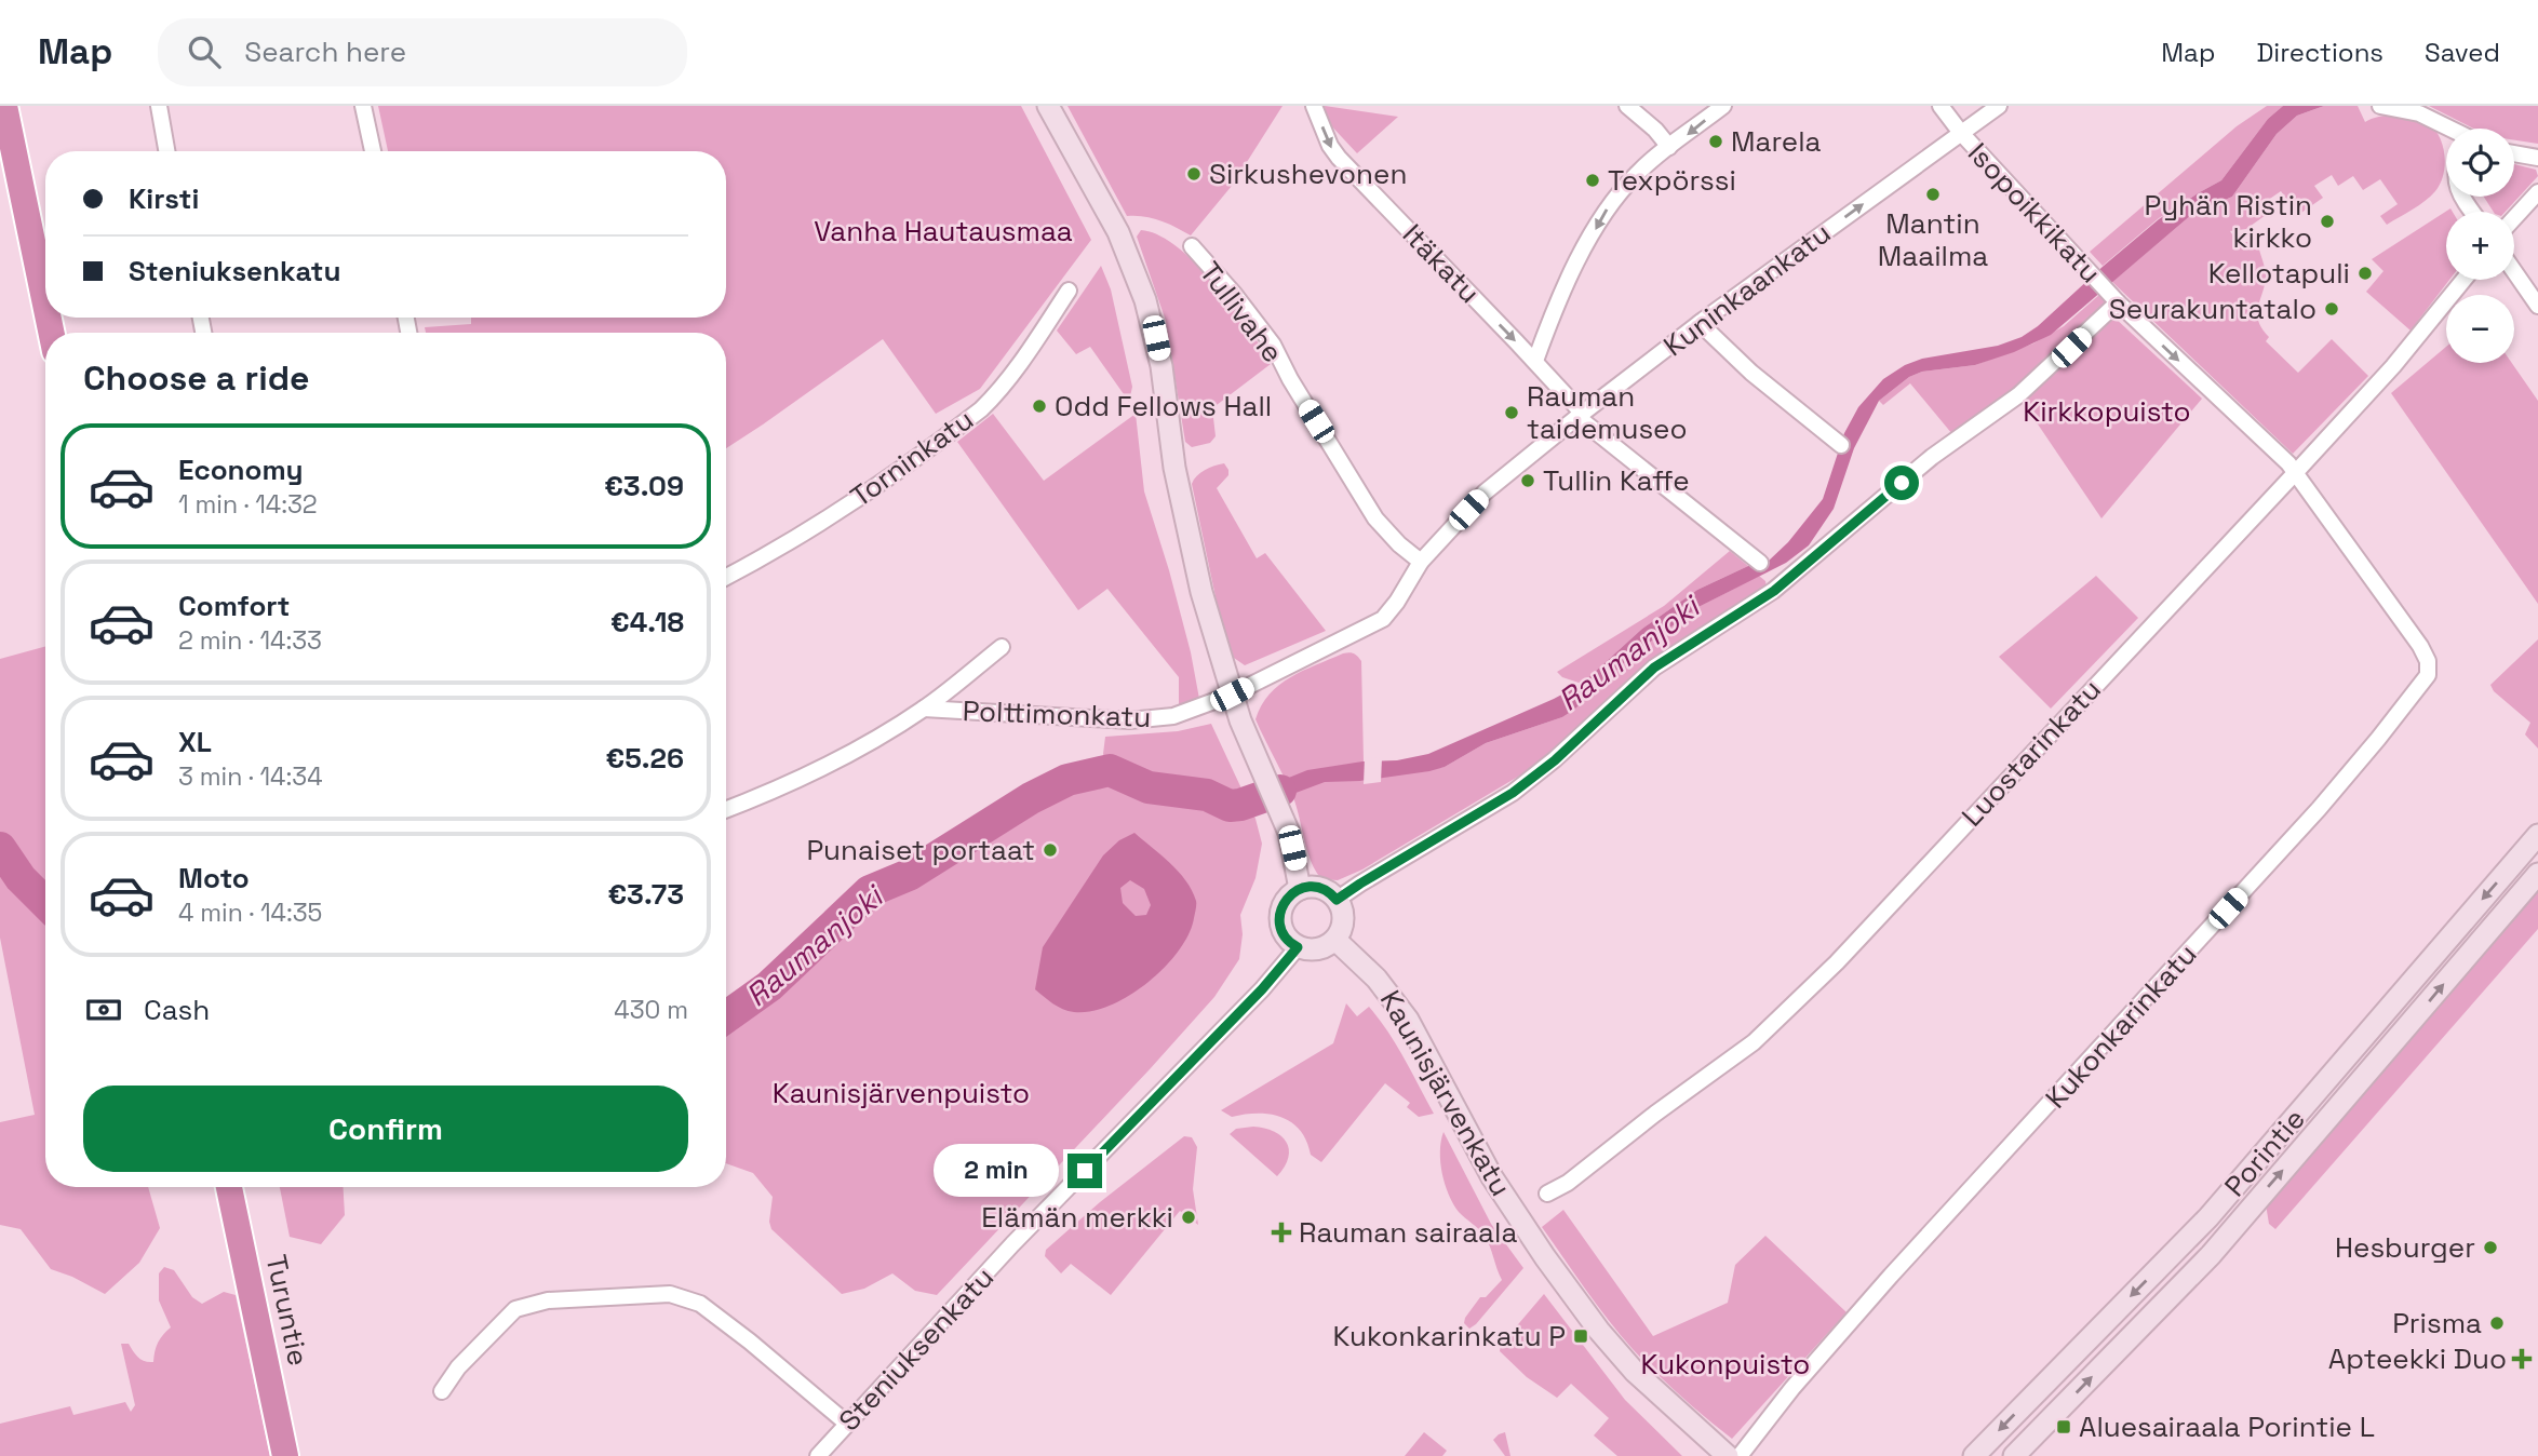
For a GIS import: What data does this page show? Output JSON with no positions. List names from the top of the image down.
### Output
{
  "streets": {
    "highway": ["Turuntie"],
    "main road": ["Kaunisjärvenkatu", "Porintie"],
    "street": [
      "Isopoikkikatu",
      "Itäkatu",
      "Kuninkaankatu",
      "Tullivahe",
      "Torninkatu",
      "Polttimonkatu",
      "Luostarinkatu",
      "Kukonkarinkatu",
      "Steniuksenkatu"
    ]
  },
  "crossings": [
    ["Isopoikkikatu", "Kuninkaankatu"],
    ["Isopoikkikatu", "Luostarinkatu"],
    ["Isopoikkikatu", "Kukonkarinkatu"],
    ["Itäkatu", "Kuninkaankatu"],
    ["Kuninkaankatu", "Tullivahe"],
    ["Kuninkaankatu", "Polttimonkatu"],
    ["Luostarinkatu", "Kukonkarinkatu"],
    ["Kaunisjärvenkatu", "Steniuksenkatu"]
  ],
  "one_way": ["Isopoikkikatu", "Itäkatu", "Kuninkaankatu"],
  "water": ["Raumanjoki"],
  "parks": [
    "Vanha Hautausmaa",
    "Kirkkopuisto",
    "Kaunisjärvenpuisto",
    "Kukonpuisto"
  ],
  "places": {
    "other": [
      "Marela",
      "Sirkushevonen",
      "Texpörssi",
      "Mantin Maailma",
      "Pyhän Ristin kirkko",
      "Kellotapuli",
      "Seurakuntatalo",
      "Odd Fellows Hall",
      "Rauman taidemuseo",
      "Tullin Kaffe",
      "Punaiset portaat",
      "Elämän merkki",
      "Hesburger",
      "Prisma"
    ],
    "health": ["Rauman sairaala", "Apteekki Duo"],
    "transit": ["Kukonkarinkatu P", "Aluesairaala Porintie L"]
  },
  "page": {
    "header": "Map",
    "search": "Search here",
    "nav": ["Map", "Directions", "Saved"],
    "map_buttons": ["+", "−"],
    "banner": ["Kirsti", "Steniuksenkatu"],
    "heading": "Choose a ride",
    "list": [
      {
        "name": "Economy",
        "note": "1 min · 14:32",
        "value": "€3.09"
      },
      {
        "name": "Comfort",
        "note": "2 min · 14:33",
        "value": "€4.18"
      },
      {
        "name": "XL",
        "note": "3 min · 14:34",
        "value": "€5.26"
      },
      {
        "name": "Moto",
        "note": "4 min · 14:35",
        "value": "€3.73"
      }
    ],
    "pay": ["Cash", "430 m"],
    "buttons": "Confirm",
    "bubble": "2 min"
  }
}
